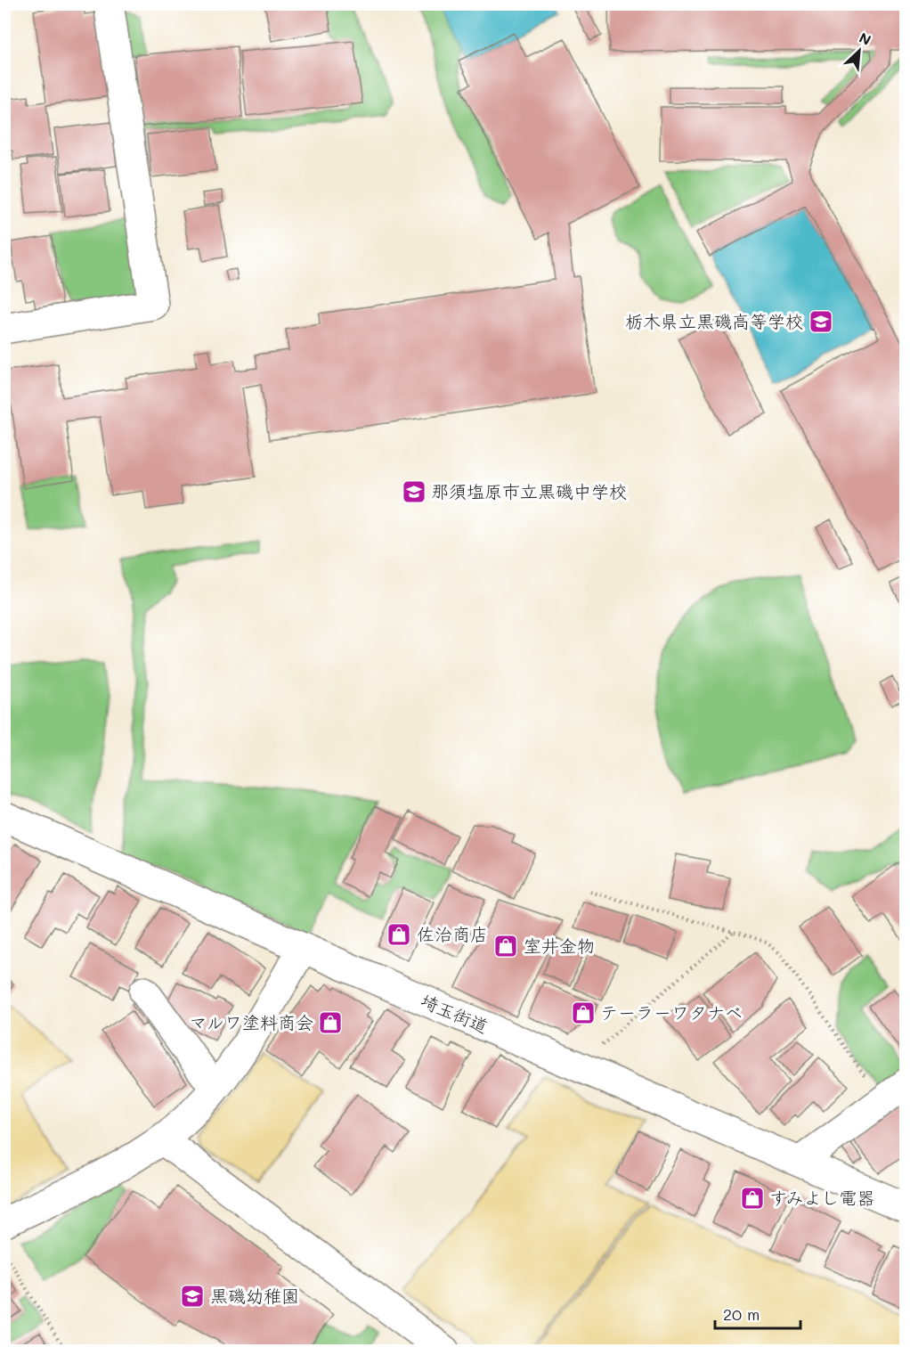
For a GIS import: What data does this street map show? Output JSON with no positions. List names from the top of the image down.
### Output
{
  "streets": {
    "street": ["埼玉街道"]
  },
  "places": {
    "school or university": ["栃木県立黒磯高等学校", "那須塩原市立黒磯中学校", "黒磯幼稚園"],
    "shop": [
      "佐治商店",
      "室井金物",
      "テーラーワタナベ",
      "マルワ塗料商会",
      "すみよし電器"
    ]
  },
  "scale_bar": "20 m",
  "north": "top right"
}
